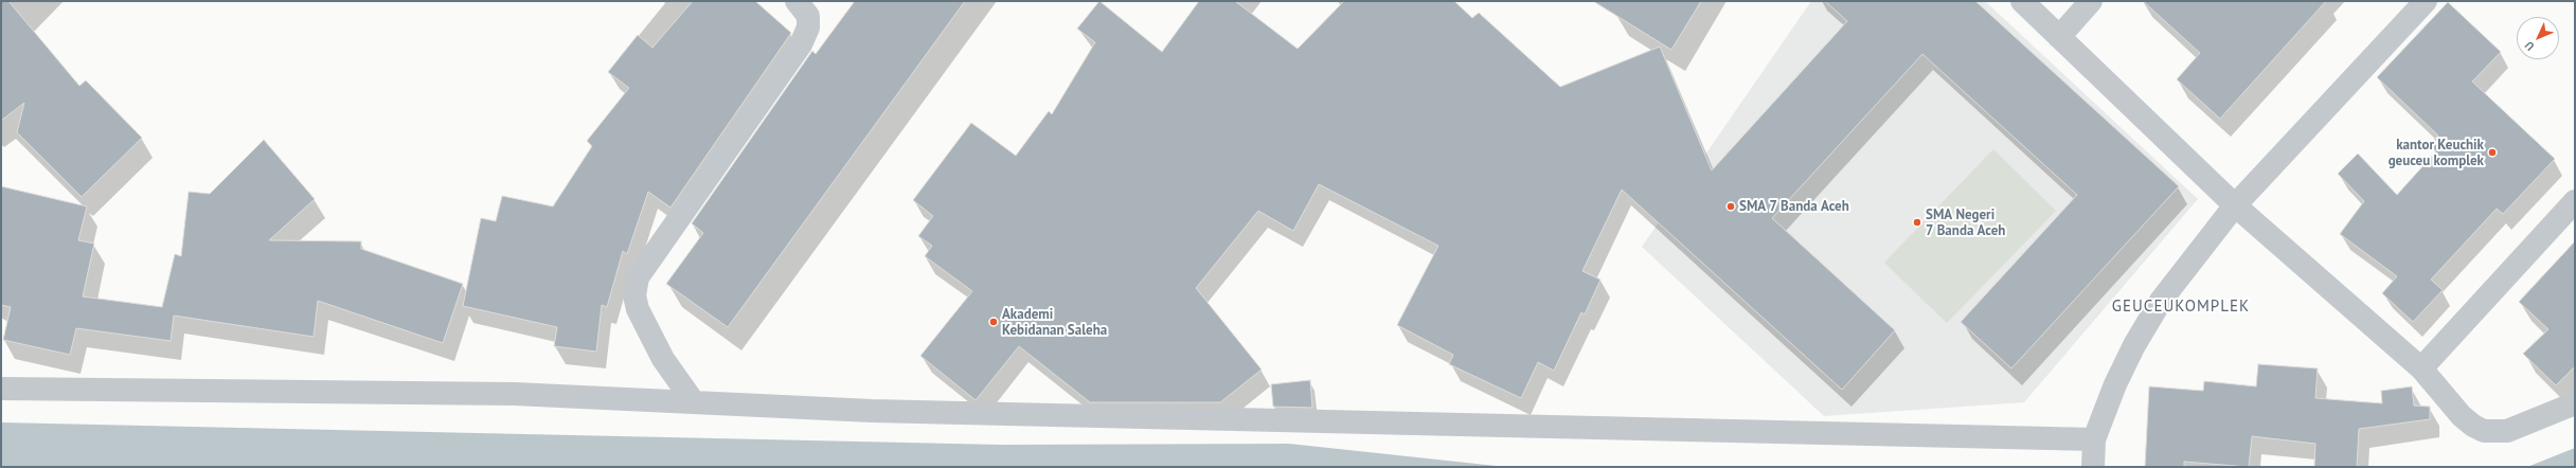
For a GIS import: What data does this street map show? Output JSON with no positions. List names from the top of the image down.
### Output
{
  "districts": ["GEUCEUKOMPLEK"],
  "places": [
    "kantor Keuchik geuceu komplek",
    "SMA 7 Banda Aceh",
    "SMA Negeri 7 Banda Aceh",
    "Akademi Kebidanan Saleha"
  ],
  "north": "bottom left"
}
